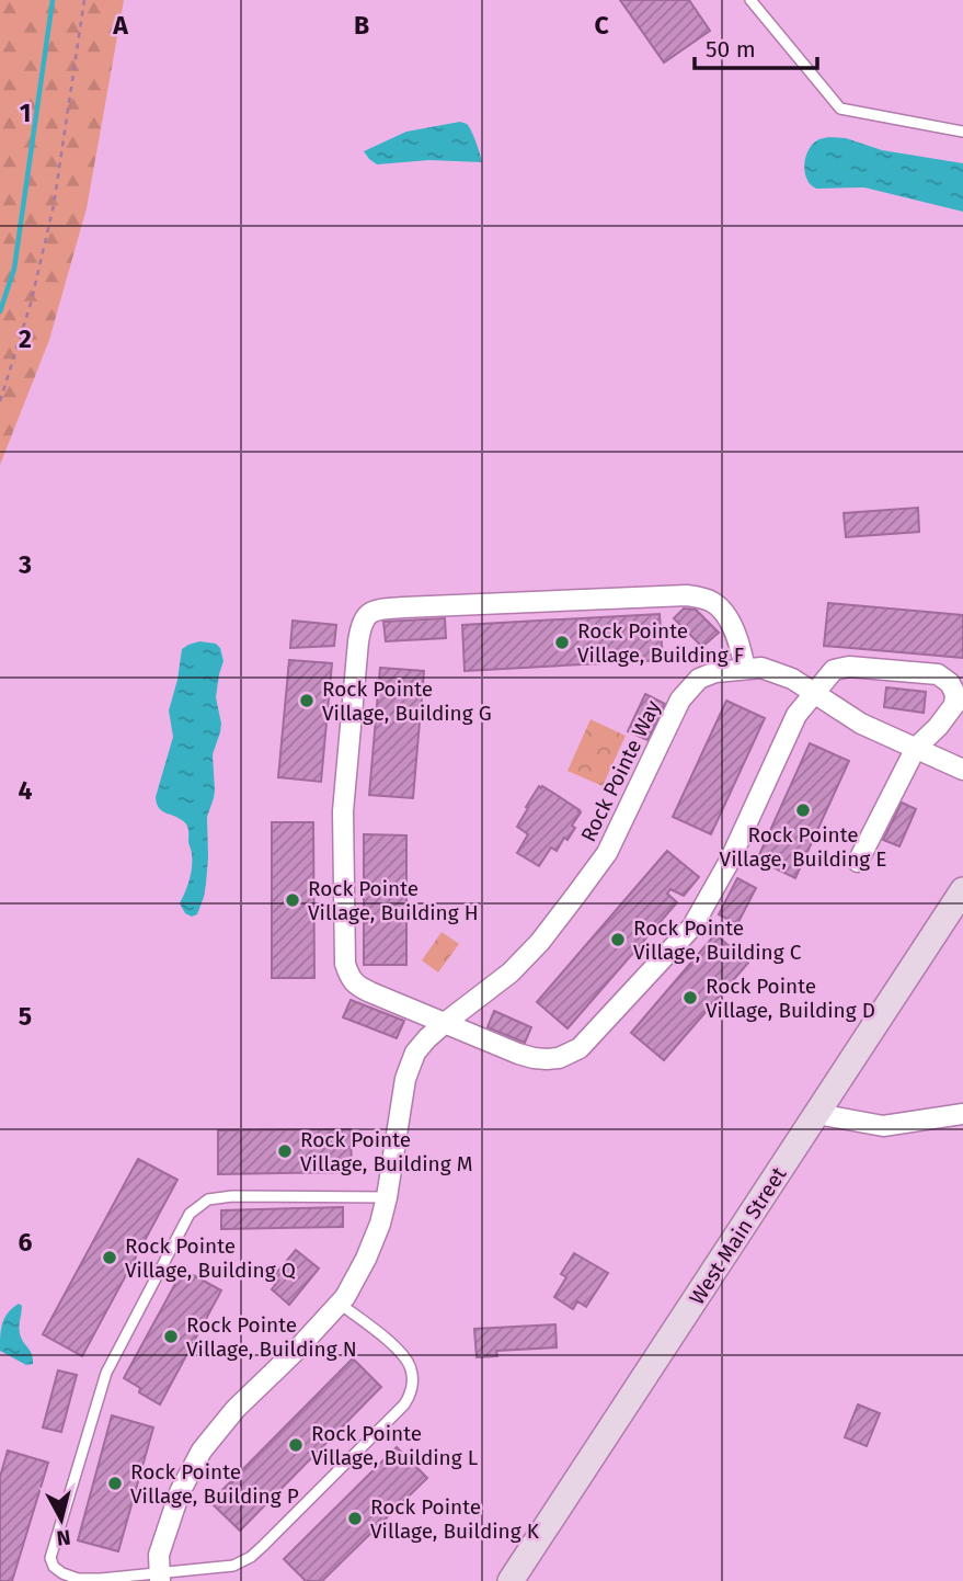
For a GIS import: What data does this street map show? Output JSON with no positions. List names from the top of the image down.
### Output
{
  "streets": {
    "main road": ["West Main Street"],
    "street": ["Rock Pointe Way"]
  },
  "places": [
    "Rock Pointe Village, Building F",
    "Rock Pointe Village, Building G",
    "Rock Pointe Village, Building E",
    "Rock Pointe Village, Building H",
    "Rock Pointe Village, Building C",
    "Rock Pointe Village, Building D",
    "Rock Pointe Village, Building M",
    "Rock Pointe Village, Building Q",
    "Rock Pointe Village, Building N",
    "Rock Pointe Village, Building L",
    "Rock Pointe Village, Building P",
    "Rock Pointe Village, Building K"
  ],
  "scale_bar": "50 m",
  "north": "bottom",
  "grid": {
    "columns": ["A", "B", "C"],
    "rows": [
      "1",
      "2",
      "3",
      "4",
      "5",
      "6"
    ]
  }
}
